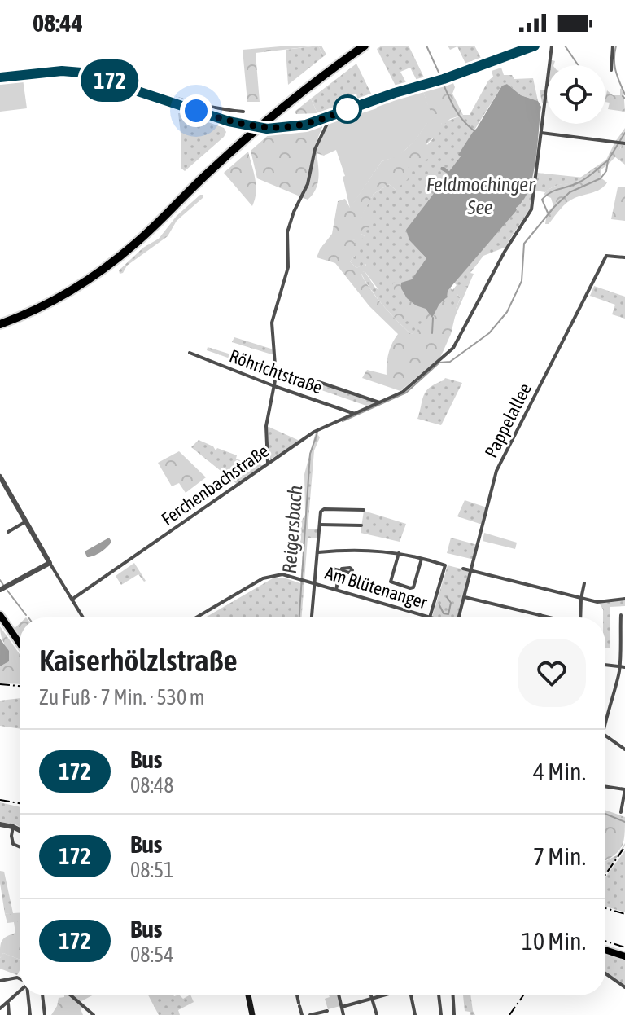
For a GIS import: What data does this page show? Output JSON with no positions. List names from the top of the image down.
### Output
{
  "streets": {
    "street": [
      "Röhrichtstraße",
      "Pappelallee",
      "Ferchenbachstraße",
      "Am Blütenanger"
    ]
  },
  "crossings": [
    ["Röhrichtstraße", "Ferchenbachstraße"]
  ],
  "water": ["Feldmochinger See", "Reigersbach"],
  "lines": ["bus line 172"],
  "page": {
    "status": "08:44",
    "on_map": "172",
    "heading": ["Kaiserhölzlstraße", "Zu Fuß · 7 Min. · 530 m"],
    "list": [
      {
        "mark": "172",
        "name": "Bus",
        "note": "08:48",
        "value": "4 Min."
      },
      {
        "mark": "172",
        "name": "Bus",
        "note": "08:51",
        "value": "7 Min."
      },
      {
        "mark": "172",
        "name": "Bus",
        "note": "08:54",
        "value": "10 Min."
      }
    ]
  }
}
